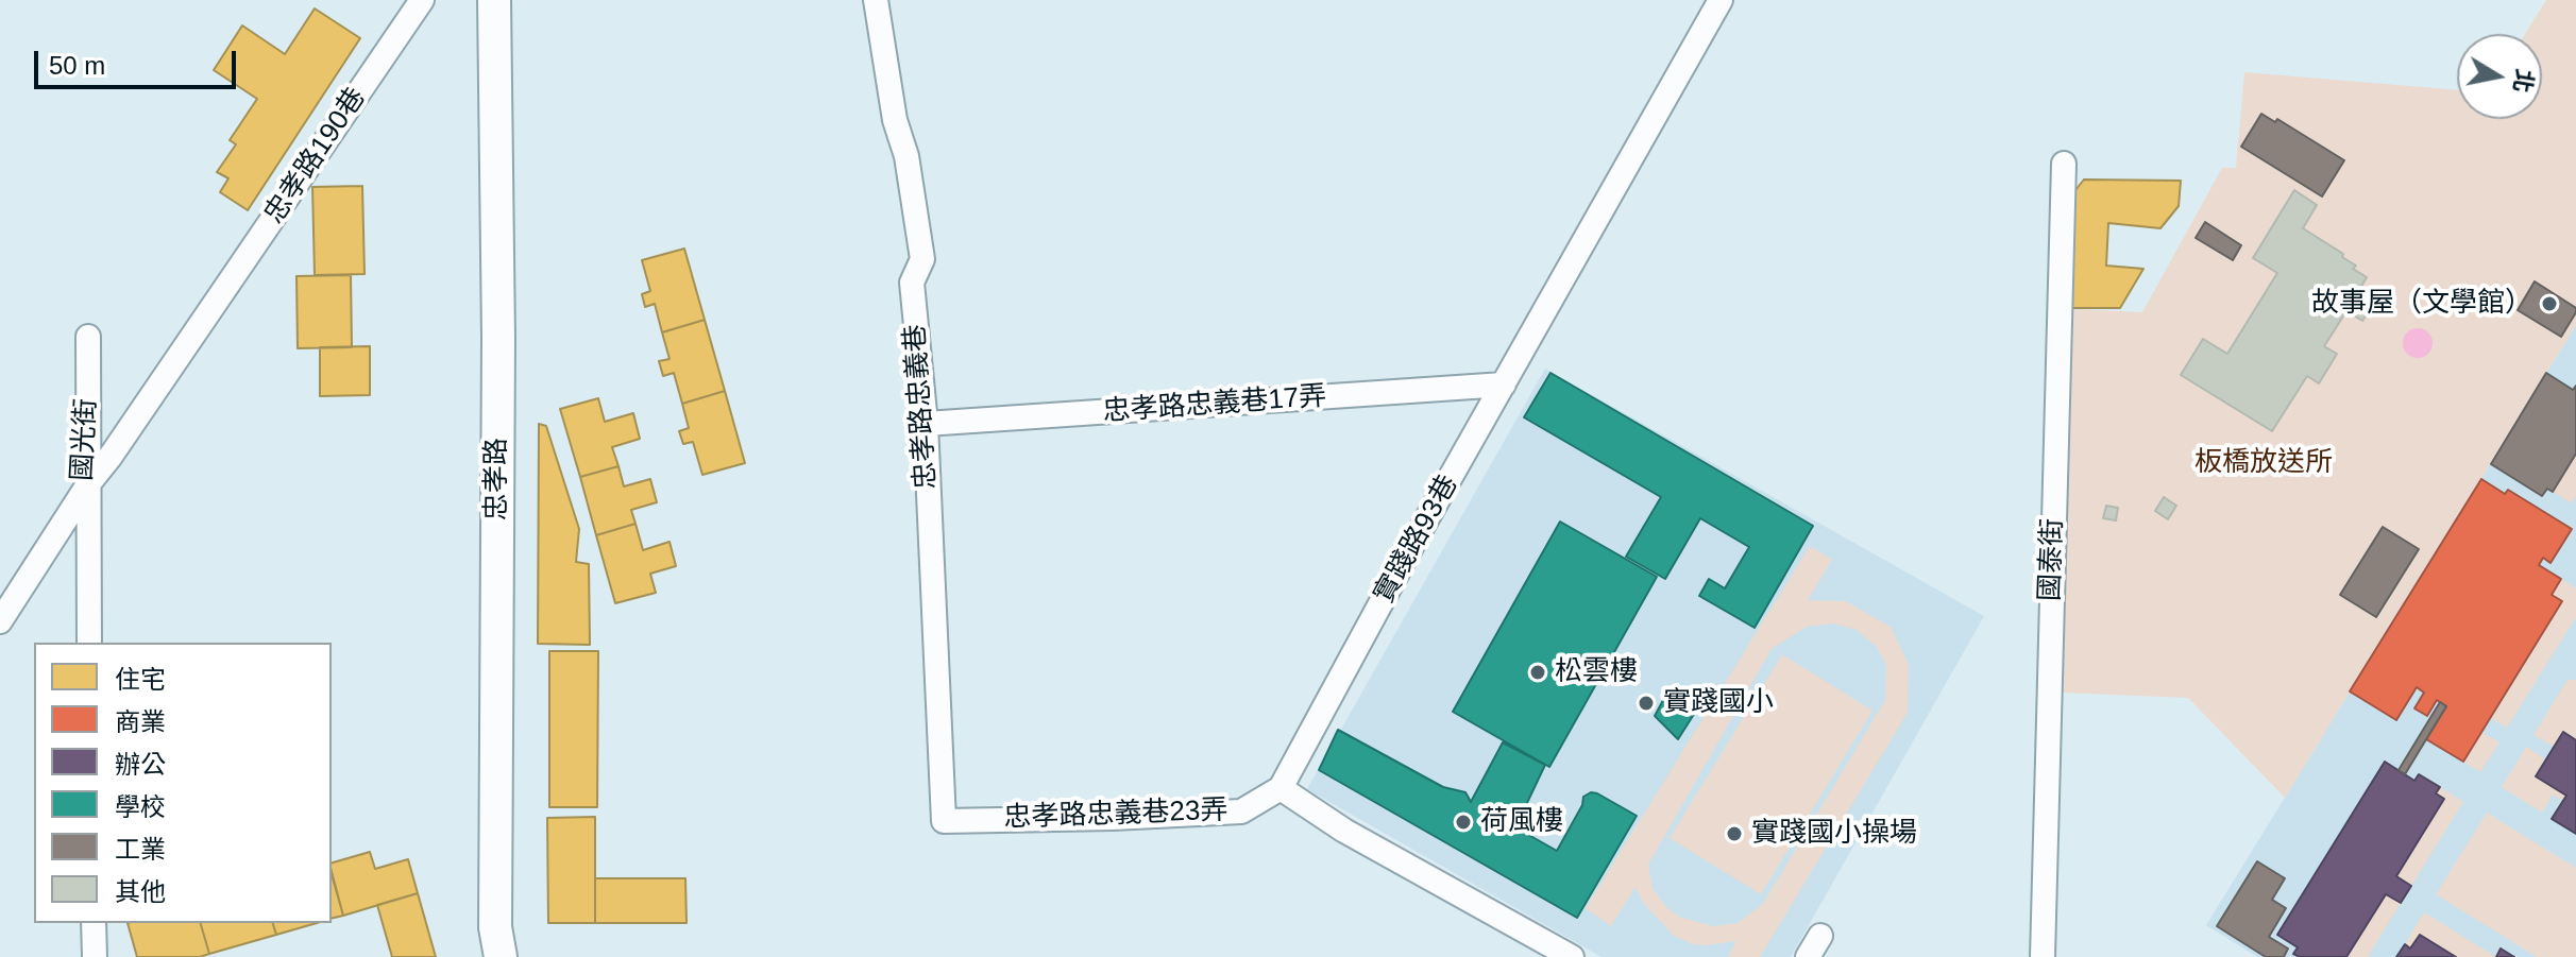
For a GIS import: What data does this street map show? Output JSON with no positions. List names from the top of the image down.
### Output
{
  "streets": {
    "street": [
      "忠孝路190巷",
      "忠孝路忠義巷17弄",
      "忠孝路忠義巷",
      "國光街",
      "忠孝路",
      "實踐路93巷",
      "國泰街",
      "忠孝路忠義巷23弄"
    ]
  },
  "crossings": [
    ["忠孝路190巷", "國光街"],
    ["忠孝路忠義巷17弄", "忠孝路忠義巷"],
    ["忠孝路忠義巷17弄", "實踐路93巷"],
    ["忠孝路忠義巷", "忠孝路忠義巷23弄"],
    ["實踐路93巷", "忠孝路忠義巷23弄"]
  ],
  "parks": ["板橋放送所"],
  "places": [
    "故事屋（文學館）",
    "松雲樓",
    "實踐國小",
    "荷風樓",
    "實踐國小操場"
  ],
  "legend": [
    "住宅",
    "商業",
    "辦公",
    "學校",
    "工業",
    "其他"
  ],
  "scale_bar": "50 m",
  "north": "right"
}
